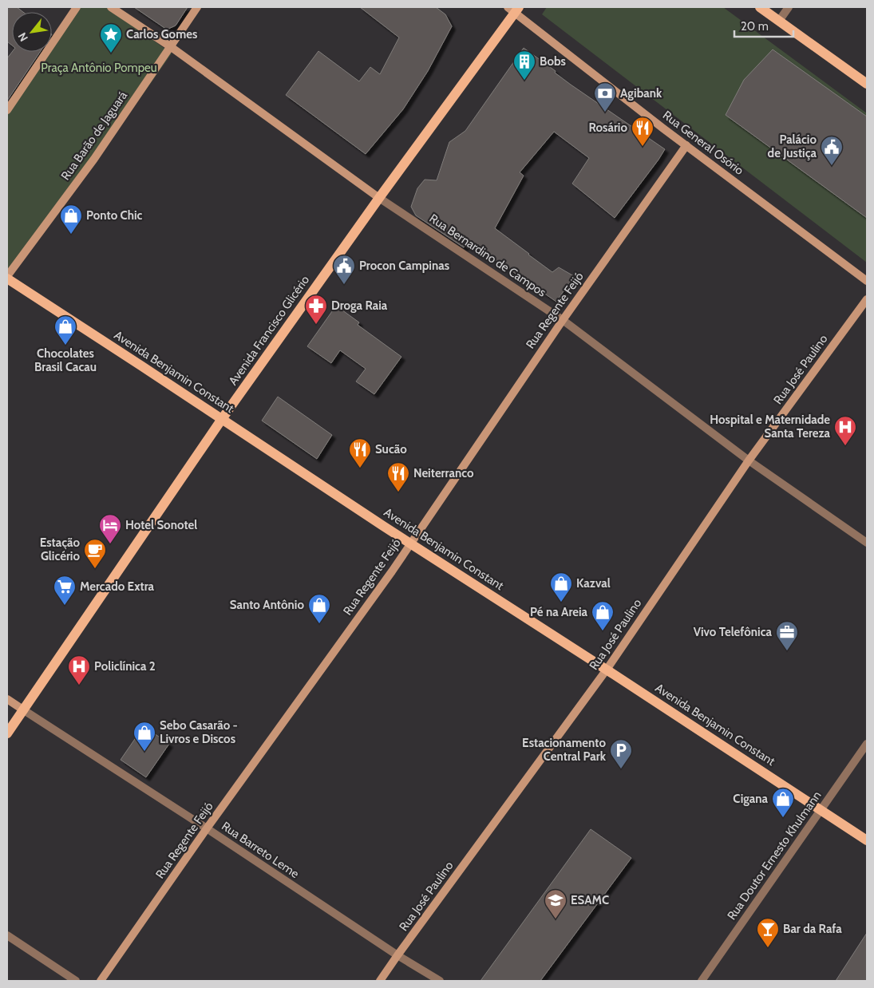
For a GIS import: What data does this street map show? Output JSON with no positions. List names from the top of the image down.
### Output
{
  "streets": {
    "main road": [
      "Rua Barão de Jaguará",
      "Rua General Osório",
      "Rua Bernardino de Campos",
      "Rua Regente Feijó",
      "Avenida Francisco Glicério",
      "Rua José Paulino",
      "Avenida Benjamin Constant",
      "Rua Barreto Leme"
    ],
    "street": ["Rua Doutor Ernesto Khulmann"]
  },
  "crossings": [
    ["Rua Barão de Jaguará", "Rua Bernardino de Campos"],
    ["Rua Barão de Jaguará", "Avenida Benjamin Constant"],
    ["Rua General Osório", "Rua Regente Feijó"],
    ["Rua General Osório", "Avenida Francisco Glicério"],
    ["Rua Bernardino de Campos", "Rua Regente Feijó"],
    ["Rua Bernardino de Campos", "Avenida Francisco Glicério"],
    ["Rua Bernardino de Campos", "Rua José Paulino"],
    ["Rua Regente Feijó", "Avenida Benjamin Constant"],
    ["Rua Regente Feijó", "Rua Barreto Leme"],
    ["Avenida Francisco Glicério", "Avenida Benjamin Constant"],
    ["Avenida Francisco Glicério", "Rua Barreto Leme"],
    ["Rua José Paulino", "Avenida Benjamin Constant"],
    ["Rua José Paulino", "Rua Barreto Leme"],
    ["Avenida Benjamin Constant", "Rua Doutor Ernesto Khulmann"]
  ],
  "parks": ["Praça Antônio Pompeu"],
  "places": {
    "place": ["Carlos Gomes"],
    "building": ["Bobs"],
    "bank": ["Agibank"],
    "restaurant": ["Rosário", "Sucão", "Neiterranco"],
    "public building": ["Palácio de Justiça", "Procon Campinas"],
    "shop": [
      "Ponto Chic",
      "Chocolates Brasil Cacau",
      "Kazval",
      "Santo Antônio",
      "Pé na Areia",
      "Sebo Casarão - Livros e Discos",
      "Cigana"
    ],
    "pharmacy": ["Droga Raia"],
    "hospital": ["Hospital e Maternidade Santa Tereza", "Policlínica 2"],
    "hotel": ["Hotel Sonotel"],
    "cafe": ["Estação Glicério"],
    "supermarket": ["Mercado Extra"],
    "office": ["Vivo Telefônica"],
    "parking": ["Estacionamento Central Park"],
    "school or university": ["ESAMC"],
    "bar": ["Bar da Rafa"]
  },
  "scale_bar": "20 m",
  "north": "bottom left"
}
